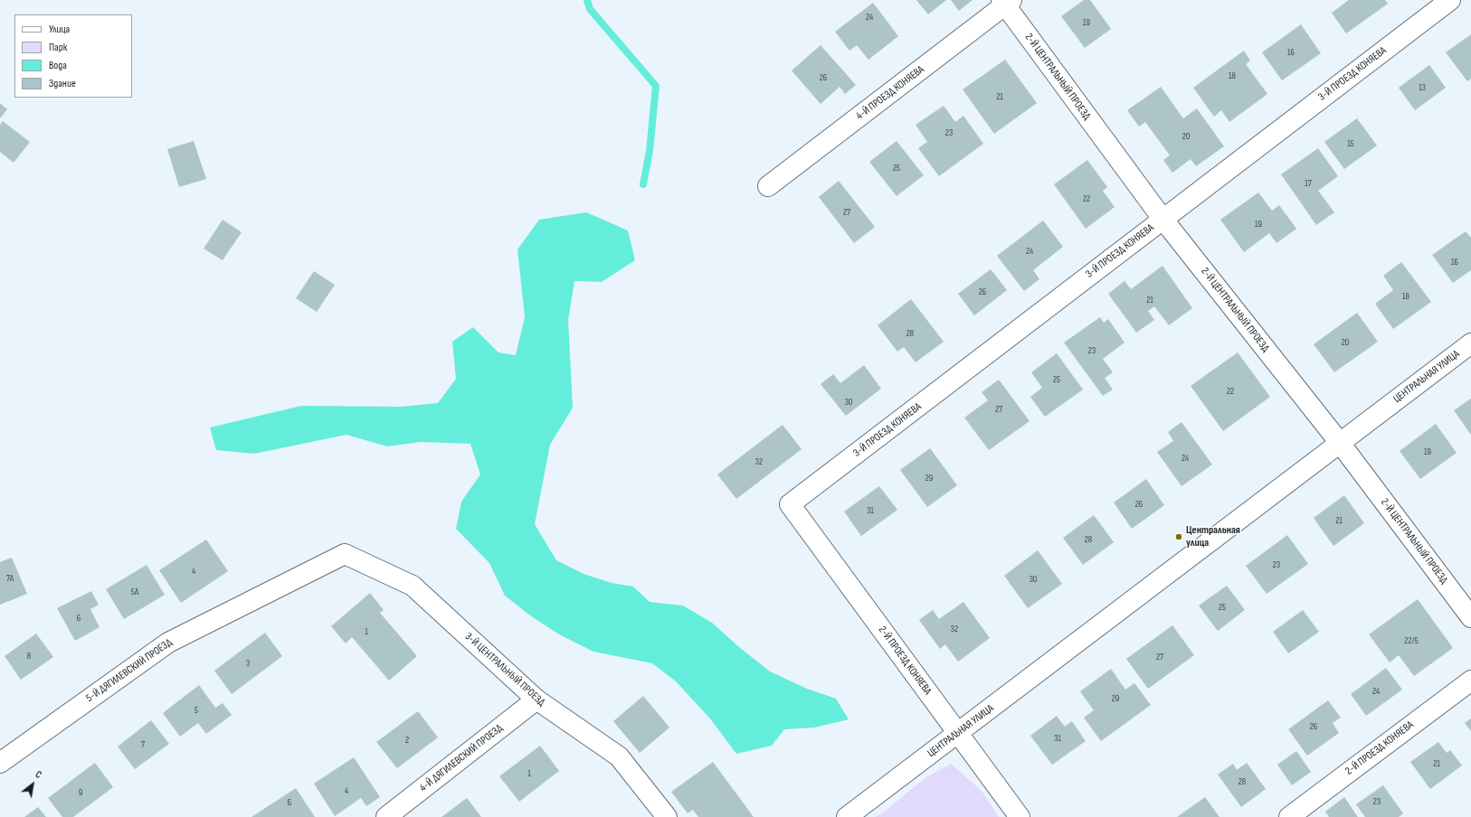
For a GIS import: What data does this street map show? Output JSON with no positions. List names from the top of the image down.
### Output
{
  "streets": {
    "street": [
      "3-Й ПРОЕЗД КОНЯЕВА",
      "2-Й ЦЕНТРАЛЬНЫЙ ПРОЕЗД",
      "4-Й ПРОЕЗД КОНЯЕВА",
      "ЦЕНТРАЛЬНАЯ УЛИЦА",
      "2-Й ПРОЕЗД КОНЯЕВА",
      "3-Й ЦЕНТРАЛЬНЫЙ ПРОЕЗД",
      "5-Й ДЯГИЛЕВСКИЙ ПРОЕЗД",
      "4-Й ДЯГИЛЕВСКИЙ ПРОЕЗД"
    ]
  },
  "crossings": [
    ["3-Й ПРОЕЗД КОНЯЕВА", "2-Й ЦЕНТРАЛЬНЫЙ ПРОЕЗД"],
    ["3-Й ПРОЕЗД КОНЯЕВА", "2-Й ПРОЕЗД КОНЯЕВА"],
    ["2-Й ЦЕНТРАЛЬНЫЙ ПРОЕЗД", "4-Й ПРОЕЗД КОНЯЕВА"],
    ["2-Й ЦЕНТРАЛЬНЫЙ ПРОЕЗД", "ЦЕНТРАЛЬНАЯ УЛИЦА"],
    ["ЦЕНТРАЛЬНАЯ УЛИЦА", "2-Й ПРОЕЗД КОНЯЕВА"],
    ["3-Й ЦЕНТРАЛЬНЫЙ ПРОЕЗД", "5-Й ДЯГИЛЕВСКИЙ ПРОЕЗД"],
    ["3-Й ЦЕНТРАЛЬНЫЙ ПРОЕЗД", "4-Й ДЯГИЛЕВСКИЙ ПРОЕЗД"]
  ],
  "places": ["Центральная улица"],
  "house_numbers": [
    "24",
    "19",
    "16",
    "18",
    "26",
    "13",
    "21",
    "23",
    "20",
    "15",
    "25",
    "17",
    "22",
    "27",
    "19",
    "24",
    "16",
    "26",
    "18",
    "21",
    "28",
    "20",
    "23",
    "25",
    "22",
    "30",
    "27",
    "19",
    "24",
    "32",
    "29",
    "26",
    "31",
    "21",
    "28",
    "23",
    "4",
    "7А",
    "30",
    "5А",
    "25",
    "6",
    "32",
    "1",
    "22/5",
    "8",
    "27",
    "3",
    "24",
    "29",
    "5",
    "26",
    "31",
    "2",
    "7",
    "21",
    "1",
    "28",
    "4",
    "9",
    "23",
    "6"
  ],
  "legend": [
    "Улица",
    "Парк",
    "Вода",
    "Здание"
  ],
  "north": "top right"
}
